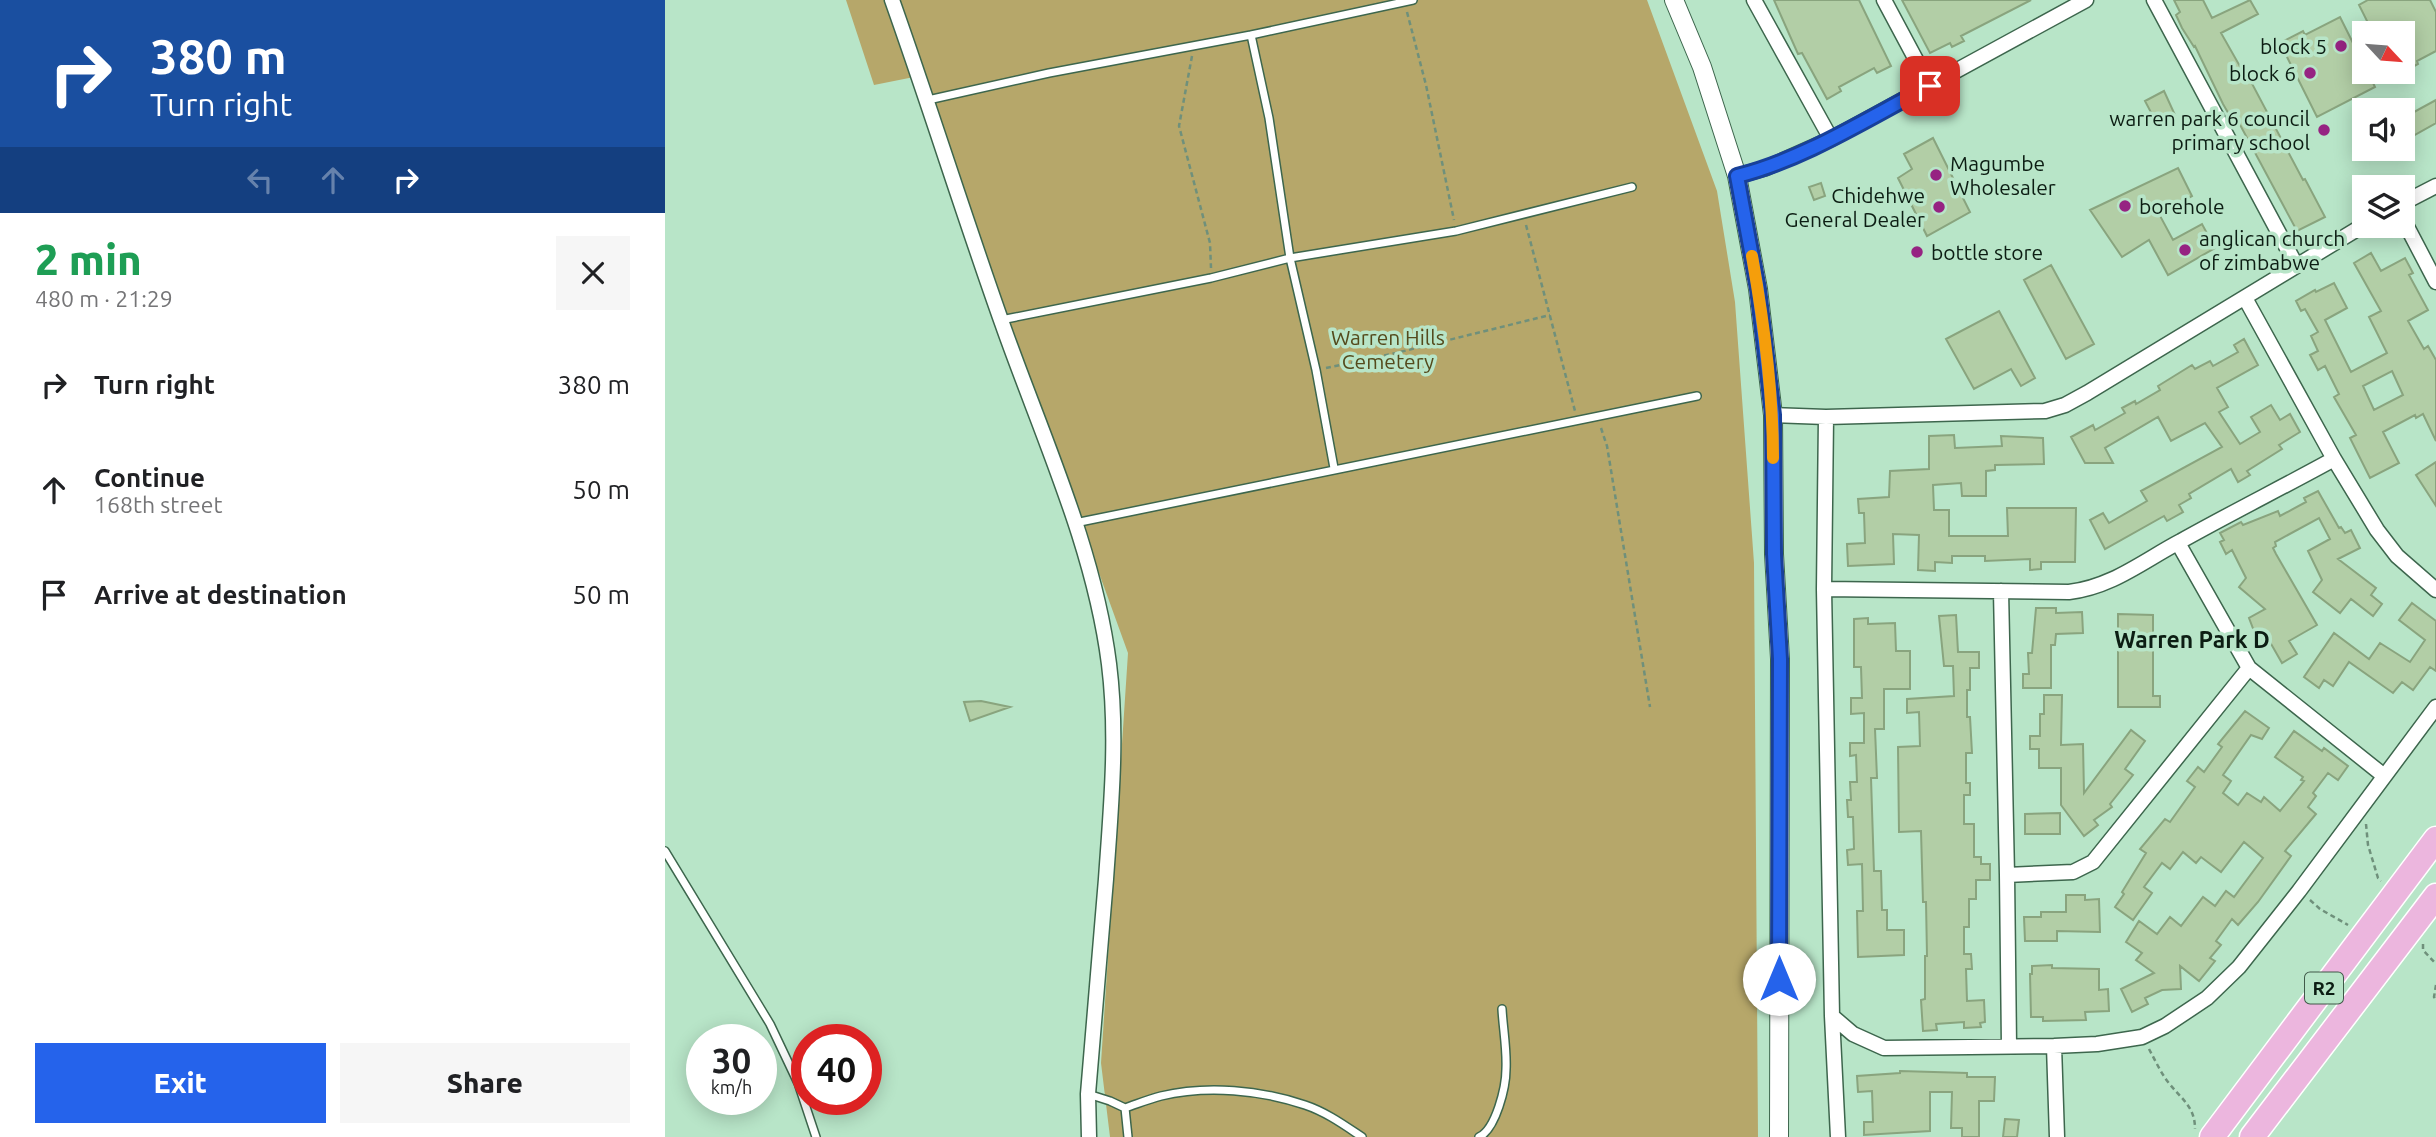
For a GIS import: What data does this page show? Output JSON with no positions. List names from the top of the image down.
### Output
{
  "streets": {
    "highway": ["R2"]
  },
  "districts": ["Warren Park D"],
  "parks": ["Warren Hills Cemetery"],
  "places": [
    "block 5",
    "block 6",
    "warren park 6 council primary school",
    "Magumbe Wholesaler",
    "borehole",
    "Chidehwe General Dealer",
    "anglican church of zimbabwe",
    "bottle store"
  ],
  "north": "bottom right",
  "page": {
    "turn": ["380 m", "Turn right"],
    "heading": ["2 min", "480 m · 21:29"],
    "list": [
      {
        "name": "Turn right",
        "value": "380 m"
      },
      {
        "name": "Continue",
        "note": "168th street",
        "value": "50 m"
      },
      {
        "name": "Arrive at destination",
        "value": "50 m"
      }
    ],
    "speed": "30 km/h",
    "limit": "40",
    "buttons": ["Exit", "Share"]
  }
}
